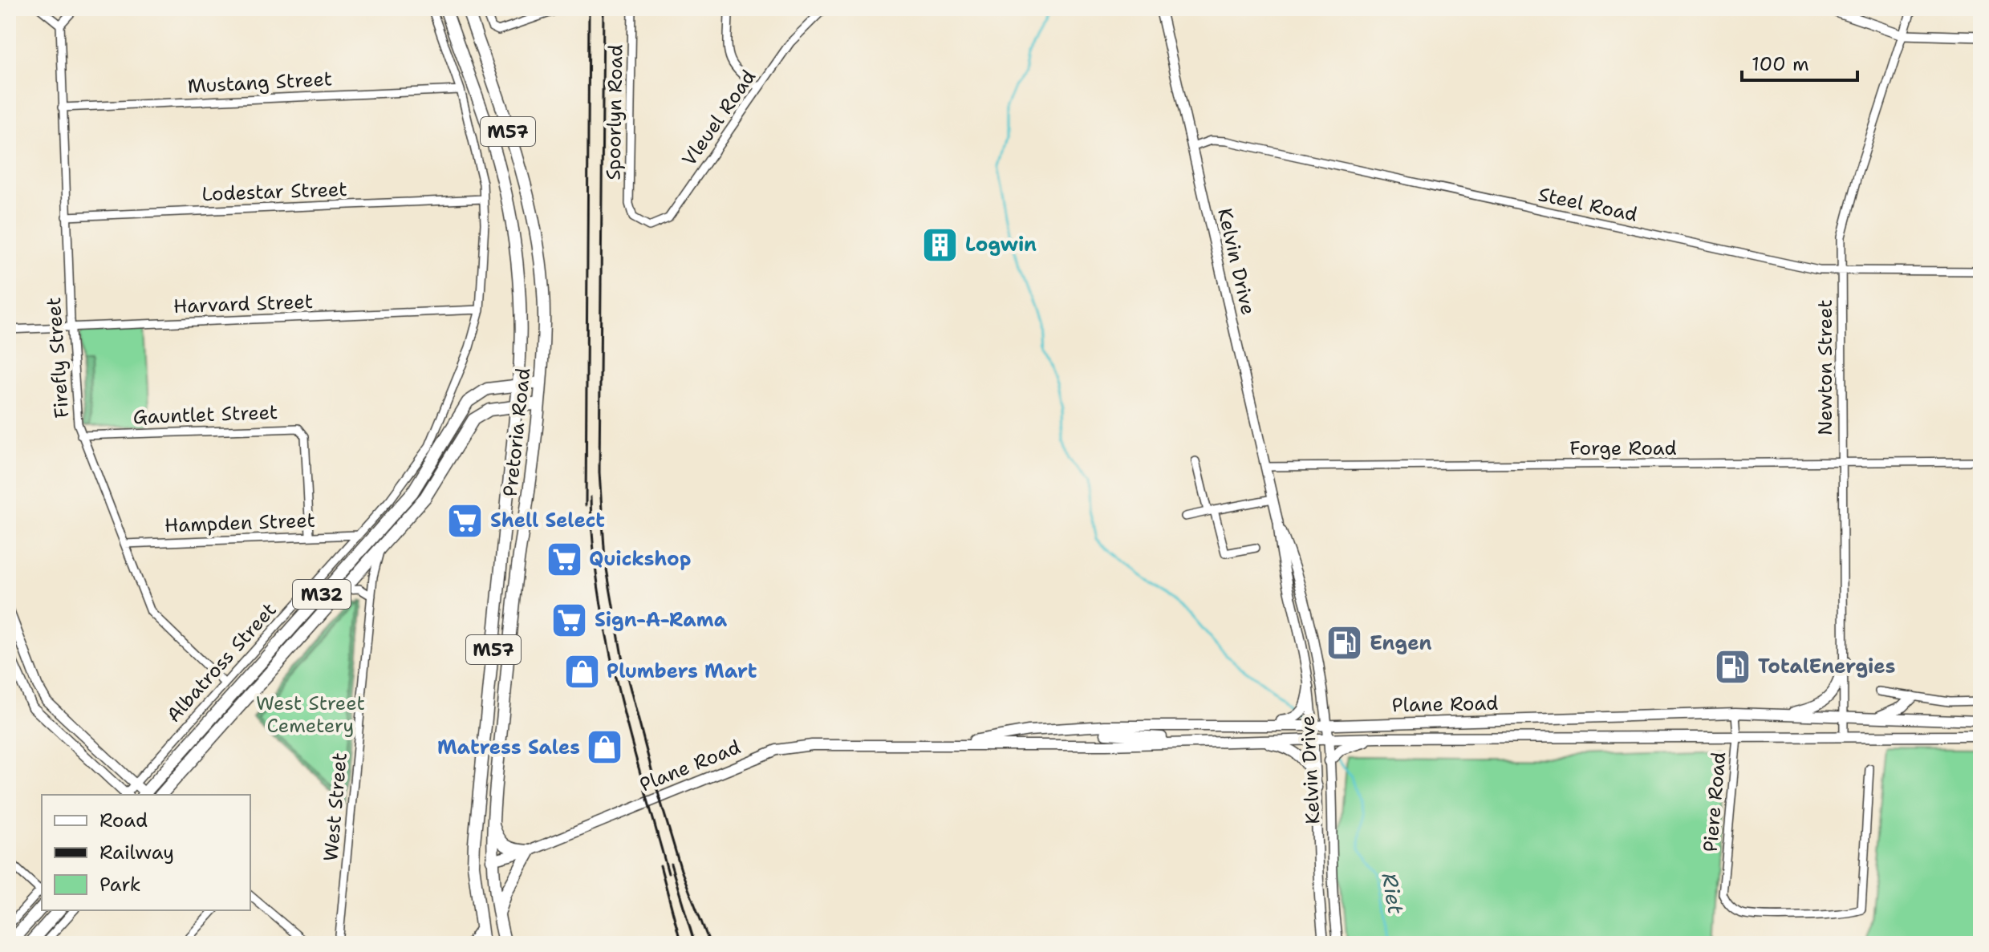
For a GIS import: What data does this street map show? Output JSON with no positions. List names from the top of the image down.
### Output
{
  "streets": {
    "main road": [
      "M57",
      "Pretoria Road",
      "M32",
      "Plane Road"
    ],
    "street": [
      "Mustang Street",
      "Spoorlyn Road",
      "Vleuel Road",
      "Lodestar Street",
      "Steel Road",
      "Kelvin Drive",
      "Harvard Street",
      "Firefly Street",
      "Newton Street",
      "Gauntlet Street",
      "Forge Road",
      "Hampden Street",
      "Albatross Street",
      "Piere Road",
      "West Street"
    ]
  },
  "crossings": [
    ["Mustang Street", "Firefly Street"],
    ["Mustang Street", "Albatross Street"],
    ["Spoorlyn Road", "Vleuel Road"],
    ["Lodestar Street", "Firefly Street"],
    ["Lodestar Street", "Albatross Street"],
    ["Steel Road", "Kelvin Drive"],
    ["Steel Road", "Newton Street"],
    ["Kelvin Drive", "Forge Road"],
    ["Kelvin Drive", "Plane Road"],
    ["Harvard Street", "Firefly Street"],
    ["Harvard Street", "Albatross Street"],
    ["Firefly Street", "Gauntlet Street"],
    ["Firefly Street", "Hampden Street"],
    ["Firefly Street", "Albatross Street"],
    ["Newton Street", "Forge Road"],
    ["Newton Street", "Plane Road"],
    ["Gauntlet Street", "Hampden Street"],
    ["Pretoria Road", "M32"],
    ["Pretoria Road", "Plane Road"],
    ["Hampden Street", "Albatross Street"],
    ["M32", "West Street"],
    ["Plane Road", "Piere Road"]
  ],
  "water": ["Riet"],
  "parks": ["West Street Cemetery"],
  "places": {
    "building": ["Logwin"],
    "supermarket": ["Shell Select", "Quickshop", "Sign-A-Rama"],
    "fuel station": ["Engen", "TotalEnergies"],
    "shop": ["Plumbers Mart", "Matress Sales"]
  },
  "legend": ["Road", "Railway", "Park"],
  "scale_bar": "100 m"
}
